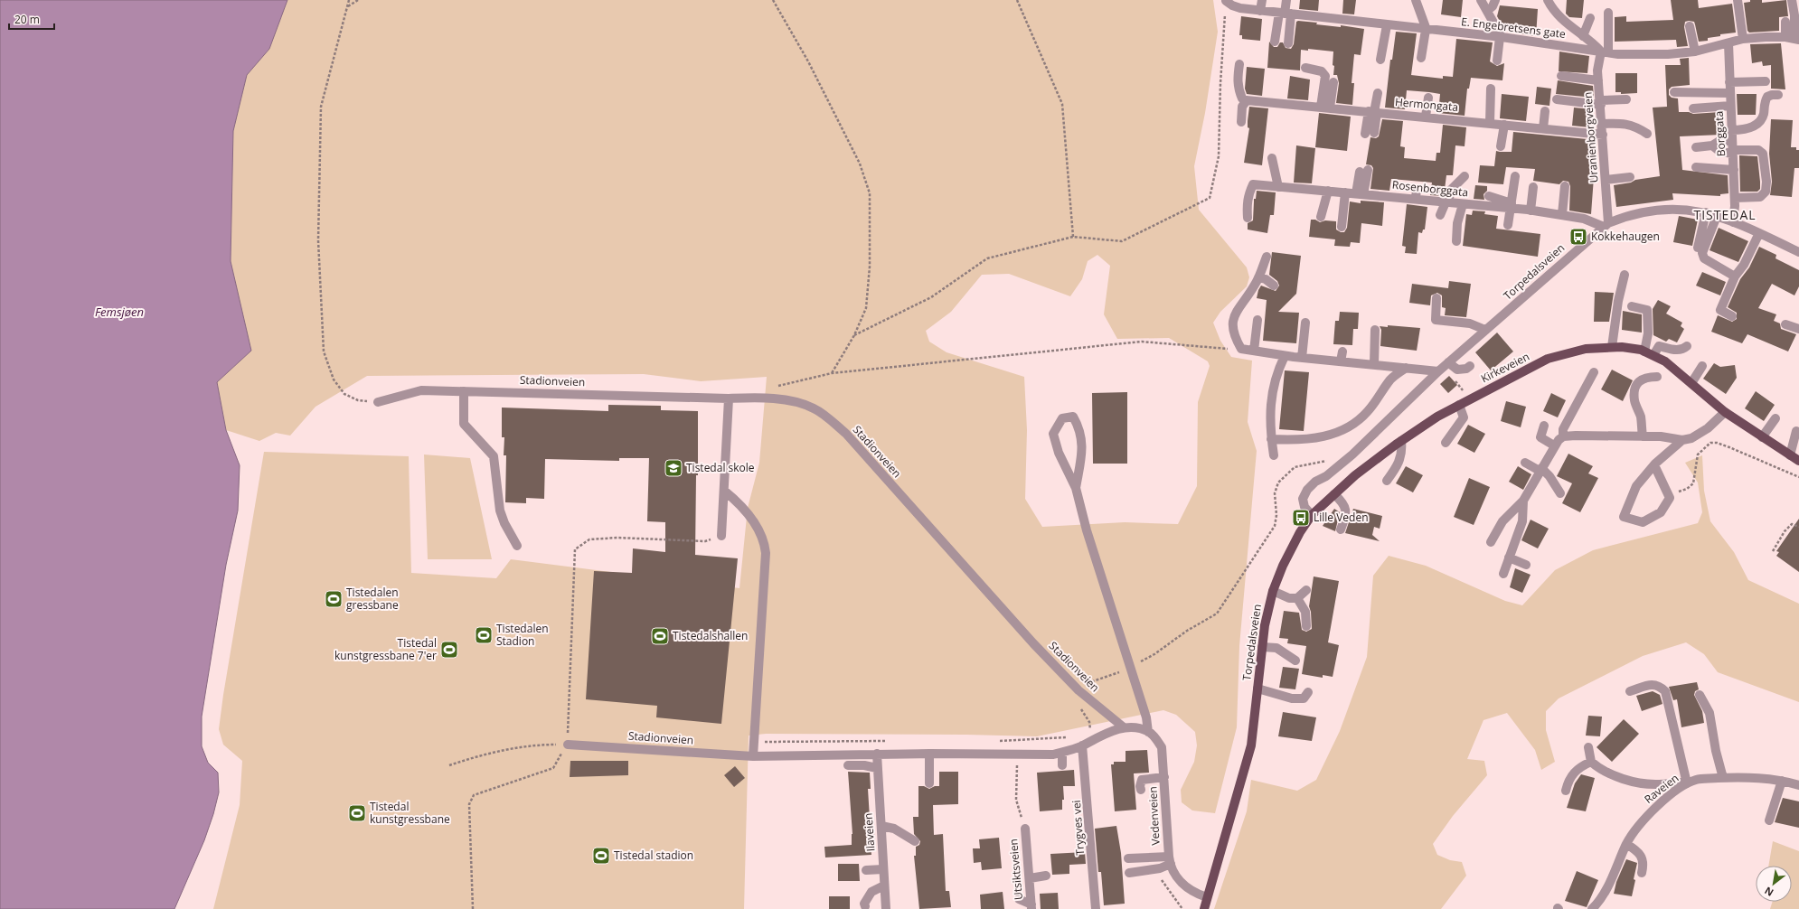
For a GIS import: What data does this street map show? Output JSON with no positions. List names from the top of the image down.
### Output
{
  "streets": {
    "main road": ["Torpedalsveien", "Kirkeveien"],
    "street": [
      "E. Engebretsens gate",
      "Hermongata",
      "Borggata",
      "Uranienborgveien",
      "Rosenborggata",
      "Stadionveien",
      "Raveien",
      "Vedenveien",
      "Trygves vei",
      "Ilaveien",
      "Utsiktsveien"
    ]
  },
  "crossings": [
    ["E. Engebretsens gate", "Borggata"],
    ["E. Engebretsens gate", "Uranienborgveien"],
    ["Hermongata", "Uranienborgveien"],
    ["Borggata", "Torpedalsveien"],
    ["Uranienborgveien", "Rosenborggata"],
    ["Uranienborgveien", "Torpedalsveien"],
    ["Rosenborggata", "Torpedalsveien"],
    ["Torpedalsveien", "Kirkeveien"],
    ["Torpedalsveien", "Vedenveien"],
    ["Stadionveien", "Trygves vei"],
    ["Stadionveien", "Ilaveien"]
  ],
  "districts": ["TISTEDAL"],
  "water": ["Femsjøen"],
  "places": {
    "bus stop": ["Kokkehaugen", "Lille Veden"],
    "school or university": ["Tistedal skole"],
    "sports": [
      "Tistedalen gressbane",
      "Tistedalen Stadion",
      "Tistedalshallen",
      "Tistedal kunstgressbane 7'er",
      "Tistedal kunstgressbane",
      "Tistedal stadion"
    ]
  },
  "scale_bar": "20 m",
  "north": "bottom left"
}
